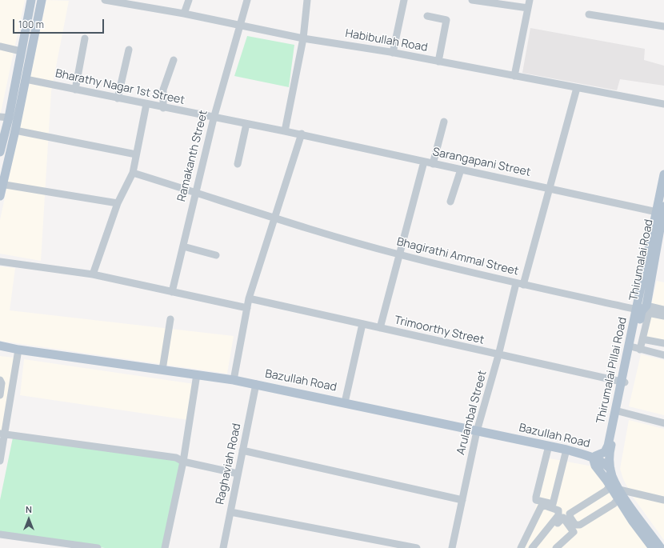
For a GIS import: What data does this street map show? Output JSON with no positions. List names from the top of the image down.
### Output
{
  "streets": {
    "main road": ["Thirumalai Road", "Thirumalai Pillai Road", "Bazullah Road"],
    "street": [
      "Habibullah Road",
      "Bharathy Nagar 1st Street",
      "Ramakanth Street",
      "Sarangapani Street",
      "Bhagirathi Ammal Street",
      "Trimoorthy Street",
      "Arulambal Street",
      "Raghaviah Road"
    ]
  },
  "crossings": [
    ["Habibullah Road", "Ramakanth Street"],
    ["Habibullah Road", "Arulambal Street"],
    ["Bharathy Nagar 1st Street", "Ramakanth Street"],
    ["Bharathy Nagar 1st Street", "Sarangapani Street"],
    ["Ramakanth Street", "Bhagirathi Ammal Street"],
    ["Sarangapani Street", "Thirumalai Pillai Road"],
    ["Sarangapani Street", "Arulambal Street"],
    ["Bhagirathi Ammal Street", "Thirumalai Road"],
    ["Bhagirathi Ammal Street", "Thirumalai Pillai Road"],
    ["Bhagirathi Ammal Street", "Arulambal Street"],
    ["Thirumalai Road", "Trimoorthy Street"],
    ["Thirumalai Road", "Thirumalai Pillai Road"],
    ["Trimoorthy Street", "Thirumalai Pillai Road"],
    ["Trimoorthy Street", "Arulambal Street"],
    ["Thirumalai Pillai Road", "Bazullah Road"],
    ["Bazullah Road", "Arulambal Street"],
    ["Bazullah Road", "Raghaviah Road"]
  ],
  "scale_bar": "100 m",
  "north": "top"
}
